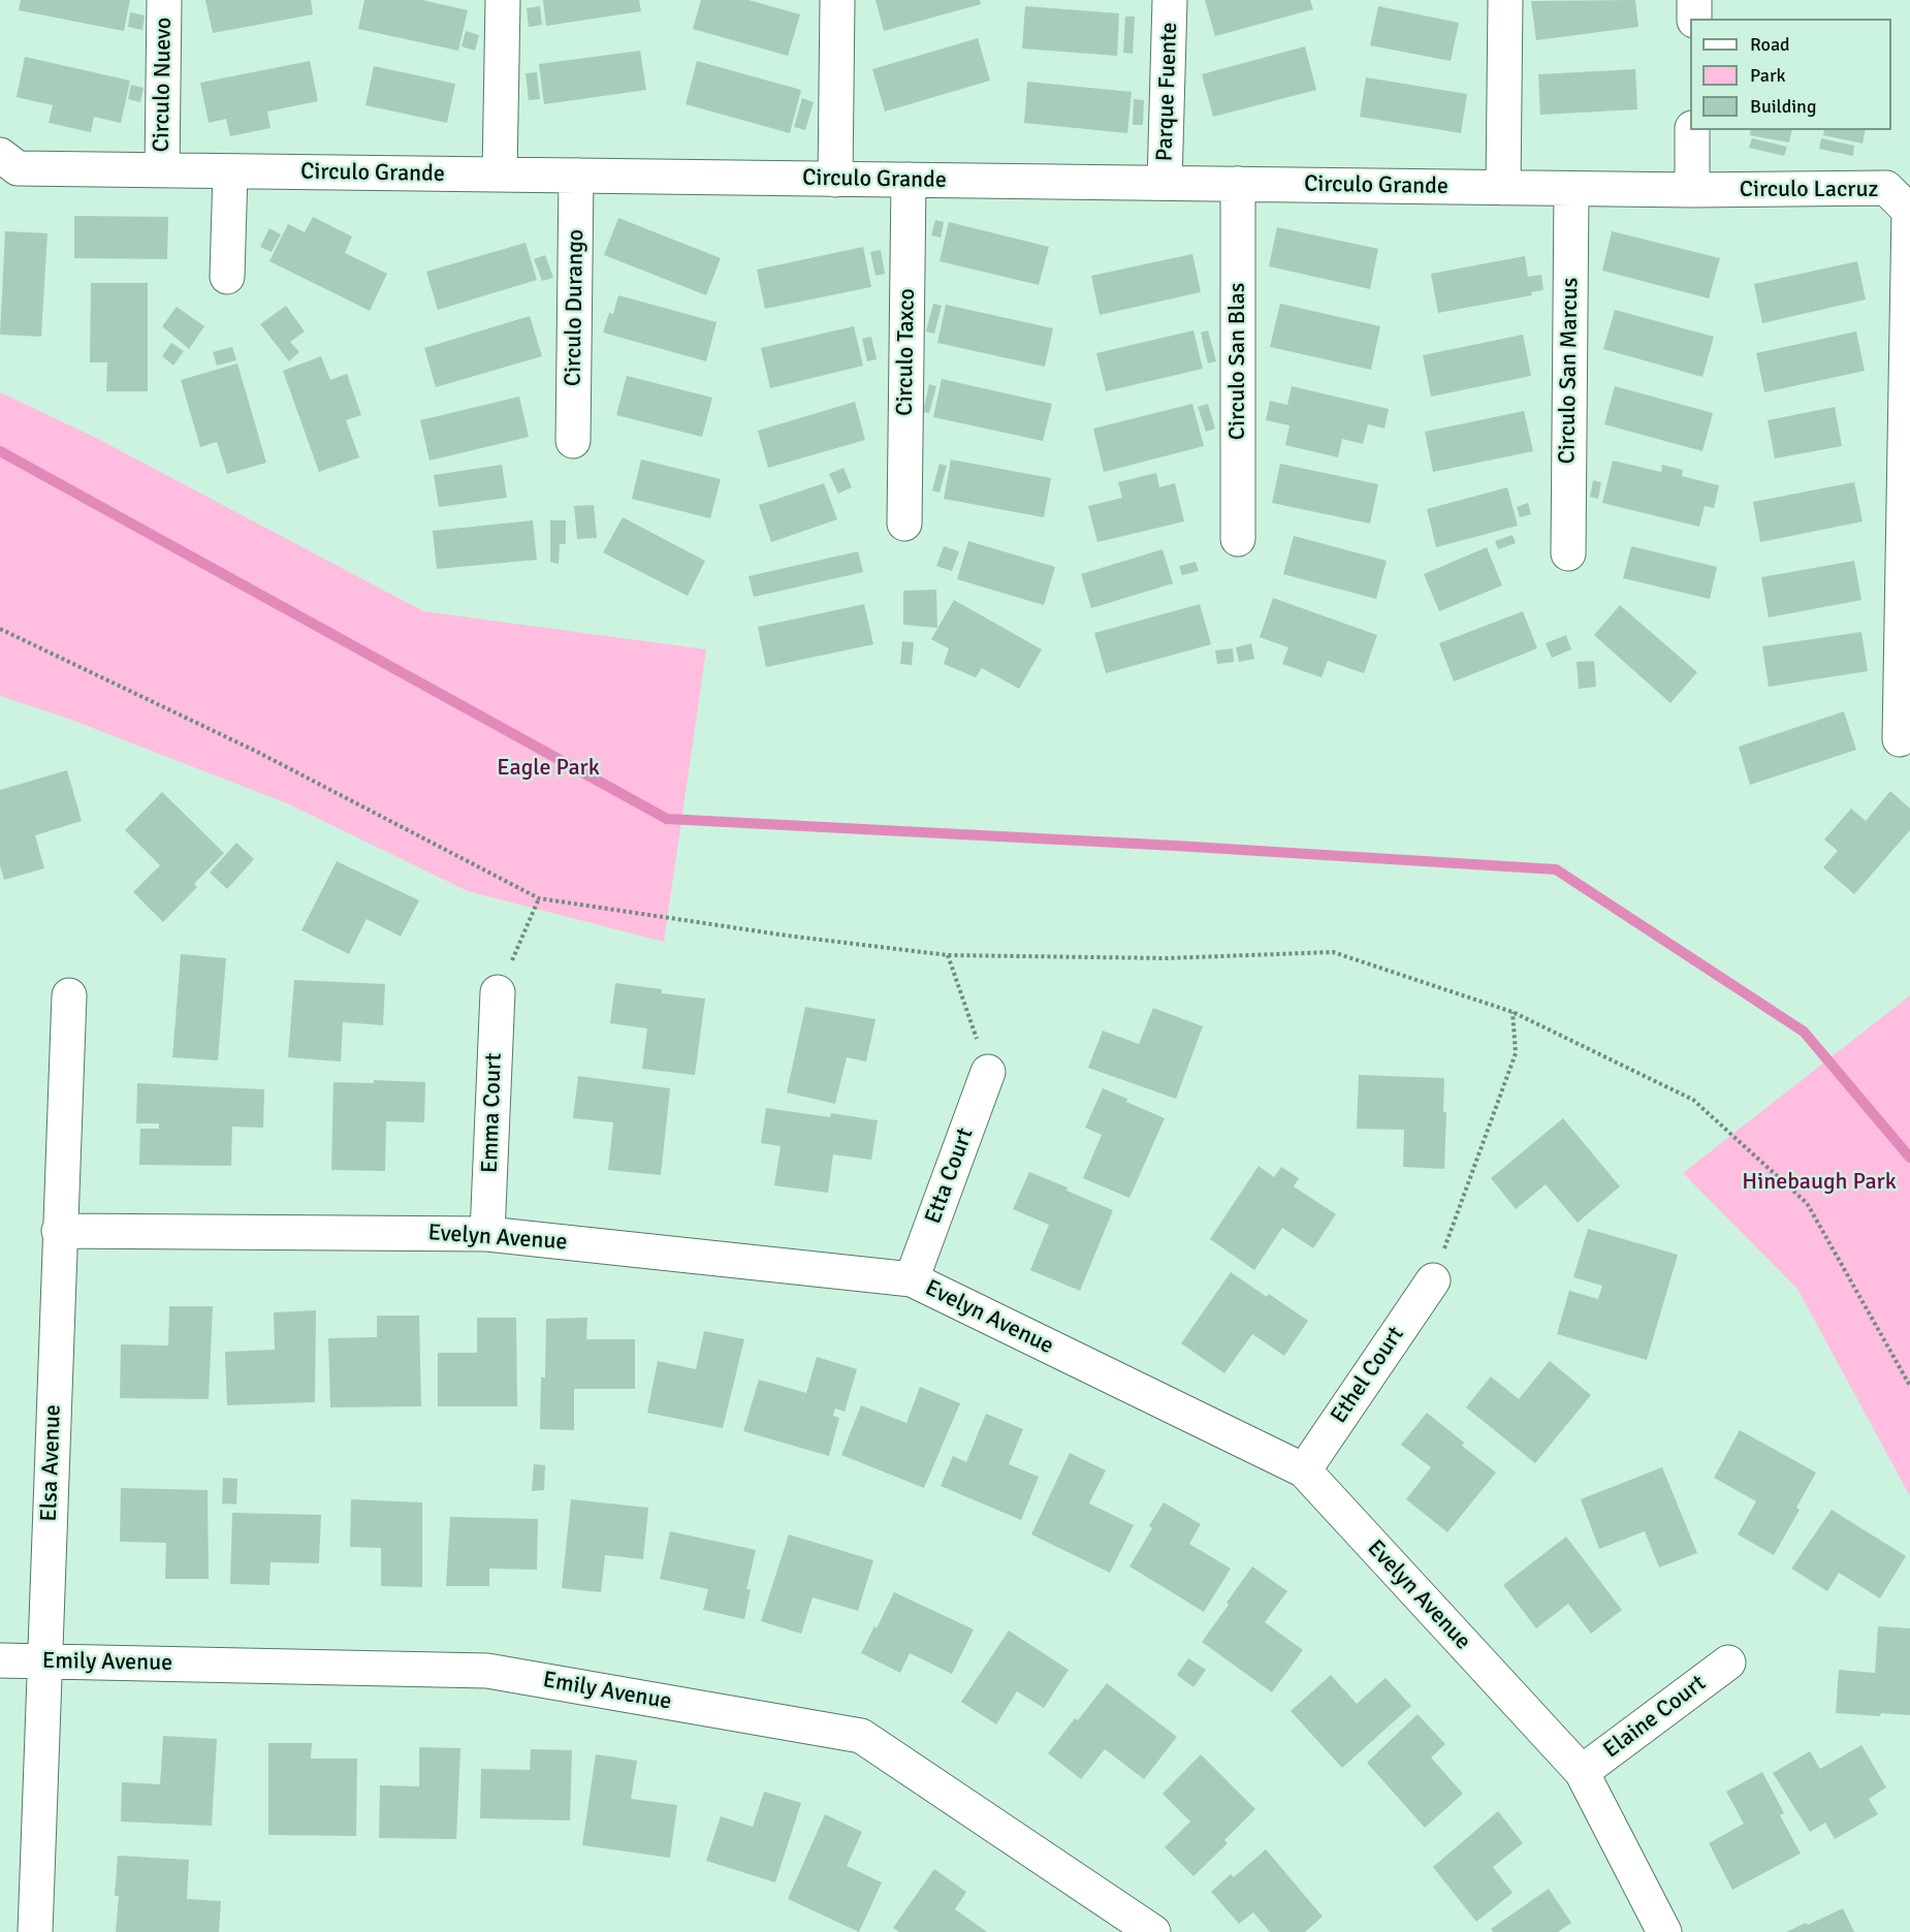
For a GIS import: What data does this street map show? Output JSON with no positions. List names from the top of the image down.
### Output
{
  "streets": {
    "street": [
      "Circulo Nuevo",
      "Parque Fuente",
      "Circulo Grande",
      "Circulo Lacruz",
      "Circulo Durango",
      "Circulo Taxco",
      "Circulo San Blas",
      "Circulo San Marcus",
      "Emma Court",
      "Etta Court",
      "Evelyn Avenue",
      "Ethel Court",
      "Elsa Avenue",
      "Emily Avenue",
      "Elaine Court"
    ]
  },
  "crossings": [
    ["Circulo Nuevo", "Circulo Grande"],
    ["Parque Fuente", "Circulo Grande"],
    ["Circulo Grande", "Circulo Lacruz"],
    ["Circulo Grande", "Circulo Durango"],
    ["Circulo Grande", "Circulo Taxco"],
    ["Circulo Grande", "Circulo San Blas"],
    ["Circulo Grande", "Circulo San Marcus"],
    ["Emma Court", "Evelyn Avenue"],
    ["Etta Court", "Evelyn Avenue"],
    ["Evelyn Avenue", "Ethel Court"],
    ["Evelyn Avenue", "Elsa Avenue"],
    ["Evelyn Avenue", "Elaine Court"],
    ["Elsa Avenue", "Emily Avenue"]
  ],
  "parks": ["Eagle Park", "Hinebaugh Park"],
  "legend": ["Road", "Park", "Building"]
}
